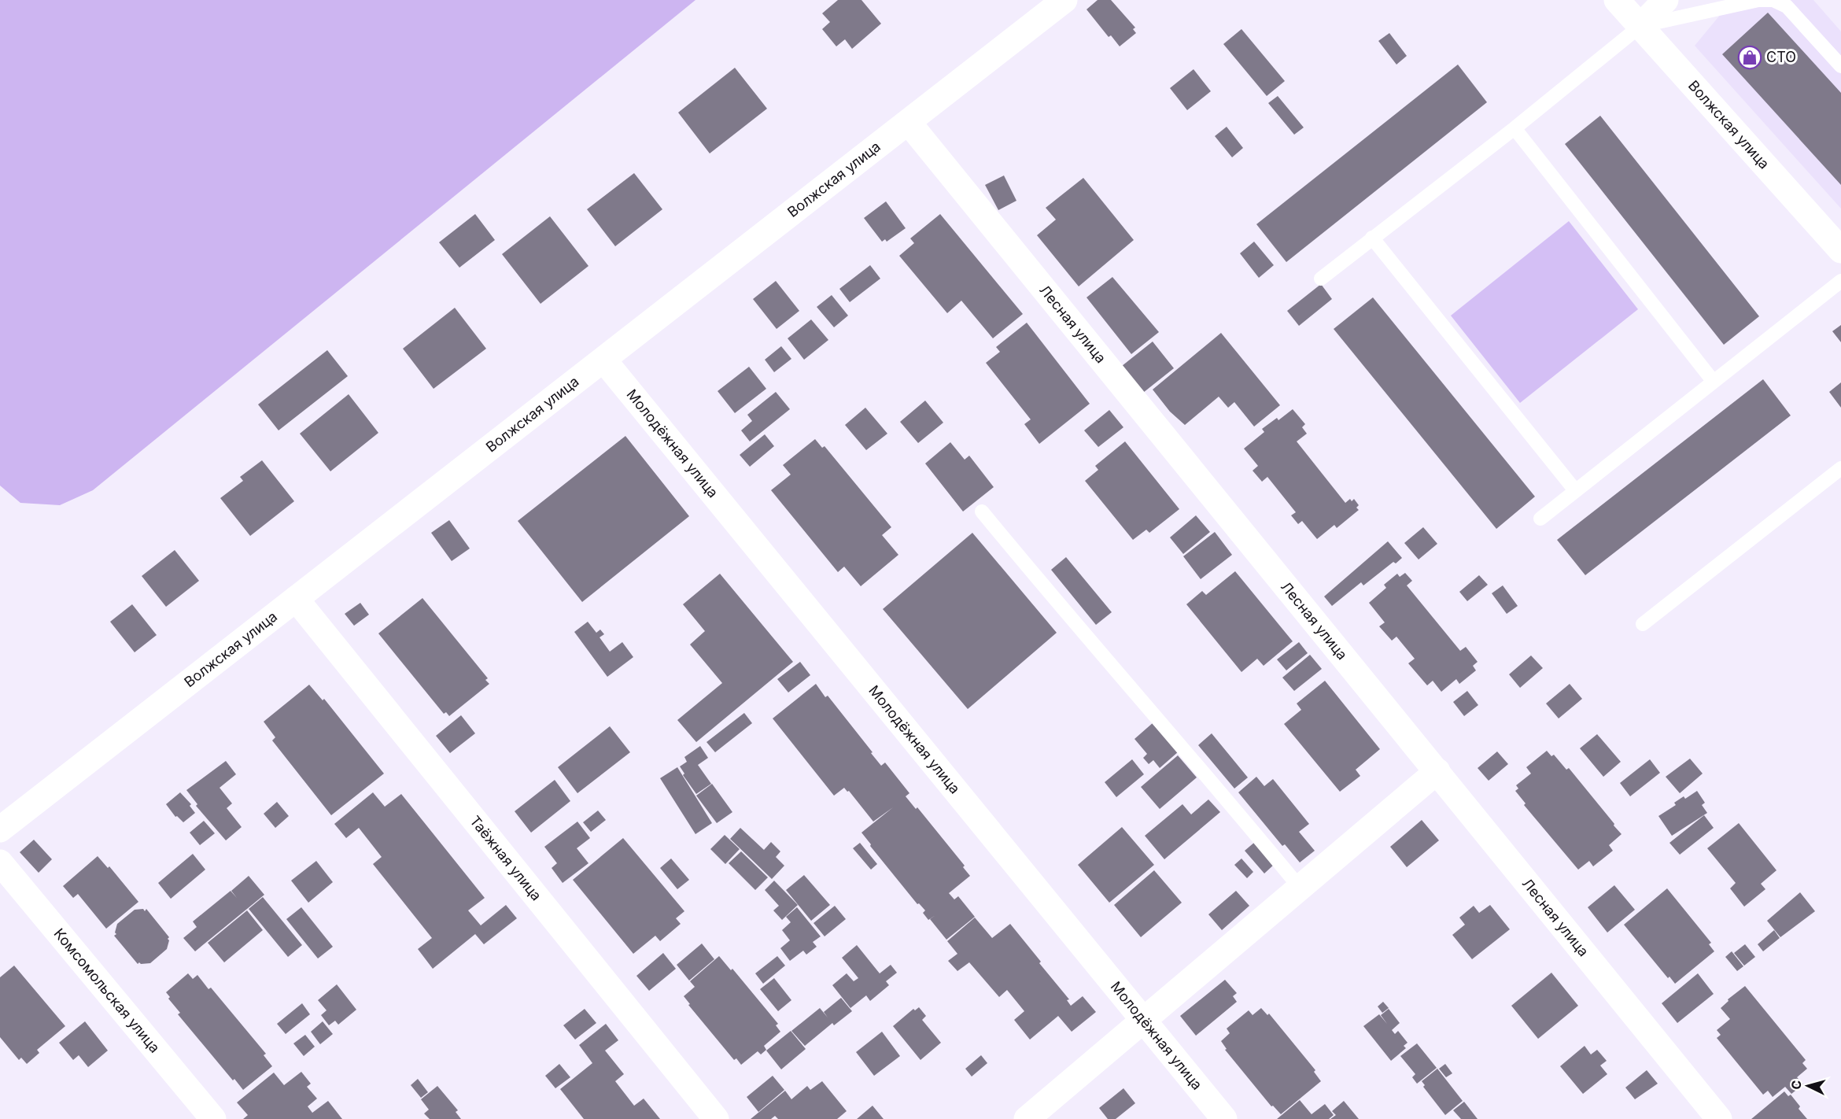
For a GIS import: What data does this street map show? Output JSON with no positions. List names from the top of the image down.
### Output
{
  "streets": {
    "street": [
      "Волжская улица",
      "Лесная улица",
      "Молодёжная улица",
      "Таёжная улица",
      "Комсомольская улица"
    ]
  },
  "crossings": [
    ["Волжская улица", "Лесная улица"],
    ["Волжская улица", "Молодёжная улица"],
    ["Волжская улица", "Таёжная улица"]
  ],
  "places": {
    "shop": ["СТО"]
  },
  "north": "left"
}
